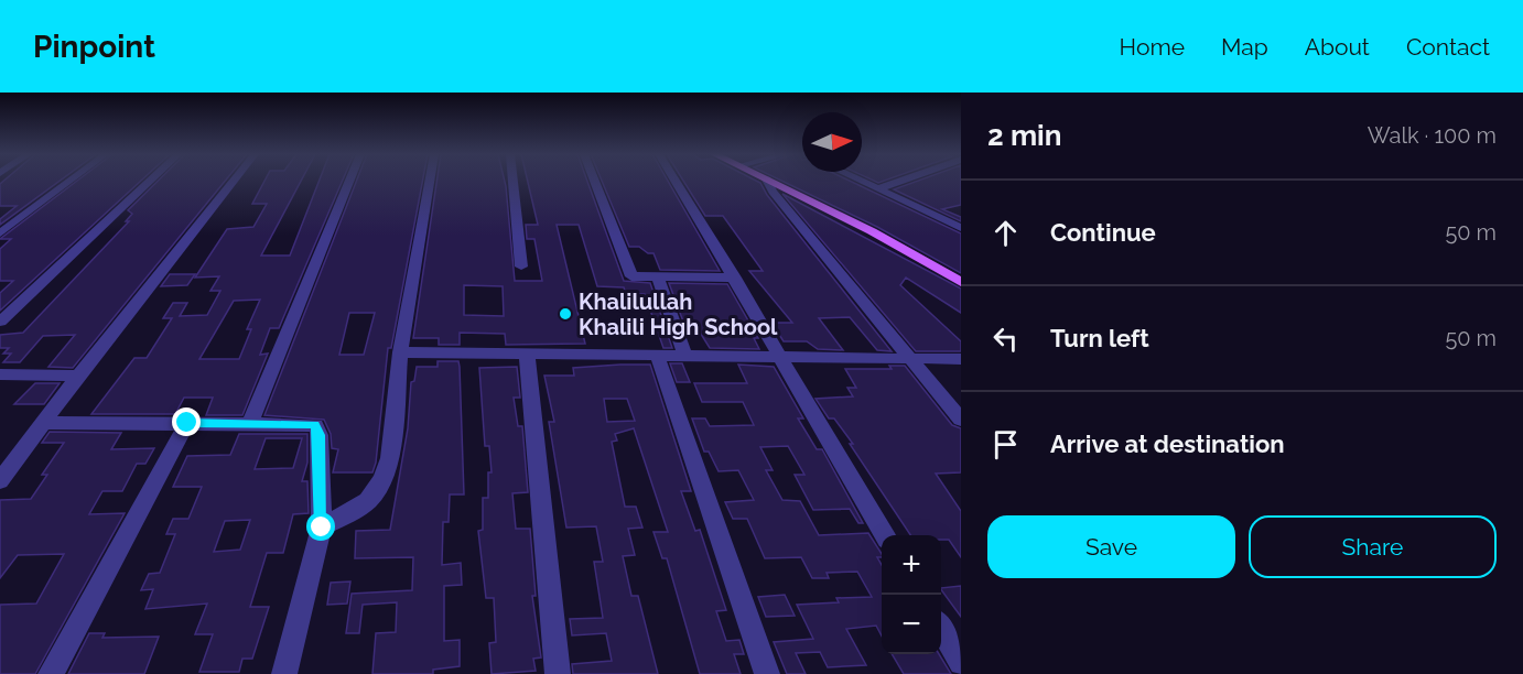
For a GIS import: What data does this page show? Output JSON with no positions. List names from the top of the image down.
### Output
{
  "places": ["Khalilullah Khalili High School"],
  "north": "right",
  "page": {
    "header": "Pinpoint",
    "nav": [
      "Home",
      "Map",
      "About",
      "Contact"
    ],
    "heading": ["2 min", "Walk · 100 m"],
    "list": [
      ["Continue", "50 m"],
      ["Turn left", "50 m"],
      "Arrive at destination"
    ],
    "buttons": ["Save", "Share"],
    "map_buttons": ["+", "−"]
  }
}
